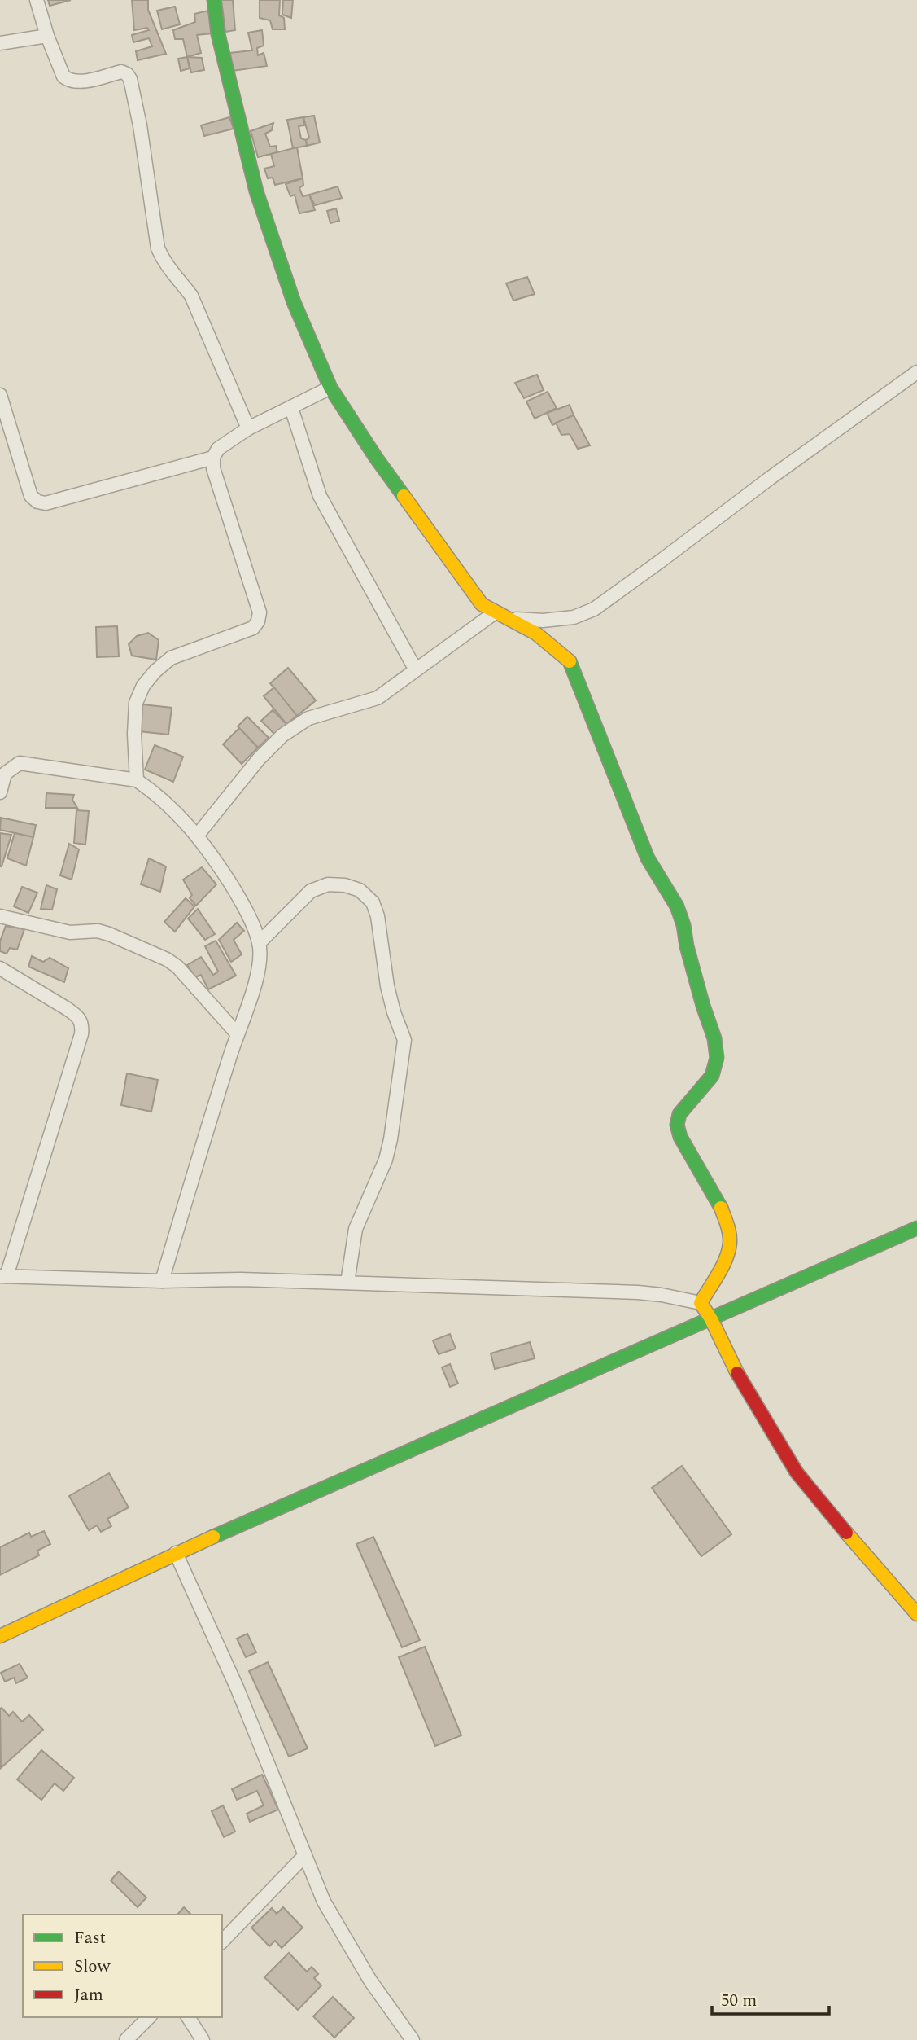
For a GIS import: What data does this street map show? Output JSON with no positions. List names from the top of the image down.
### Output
{
  "legend": ["Fast", "Slow", "Jam"],
  "scale_bar": "50 m"
}
